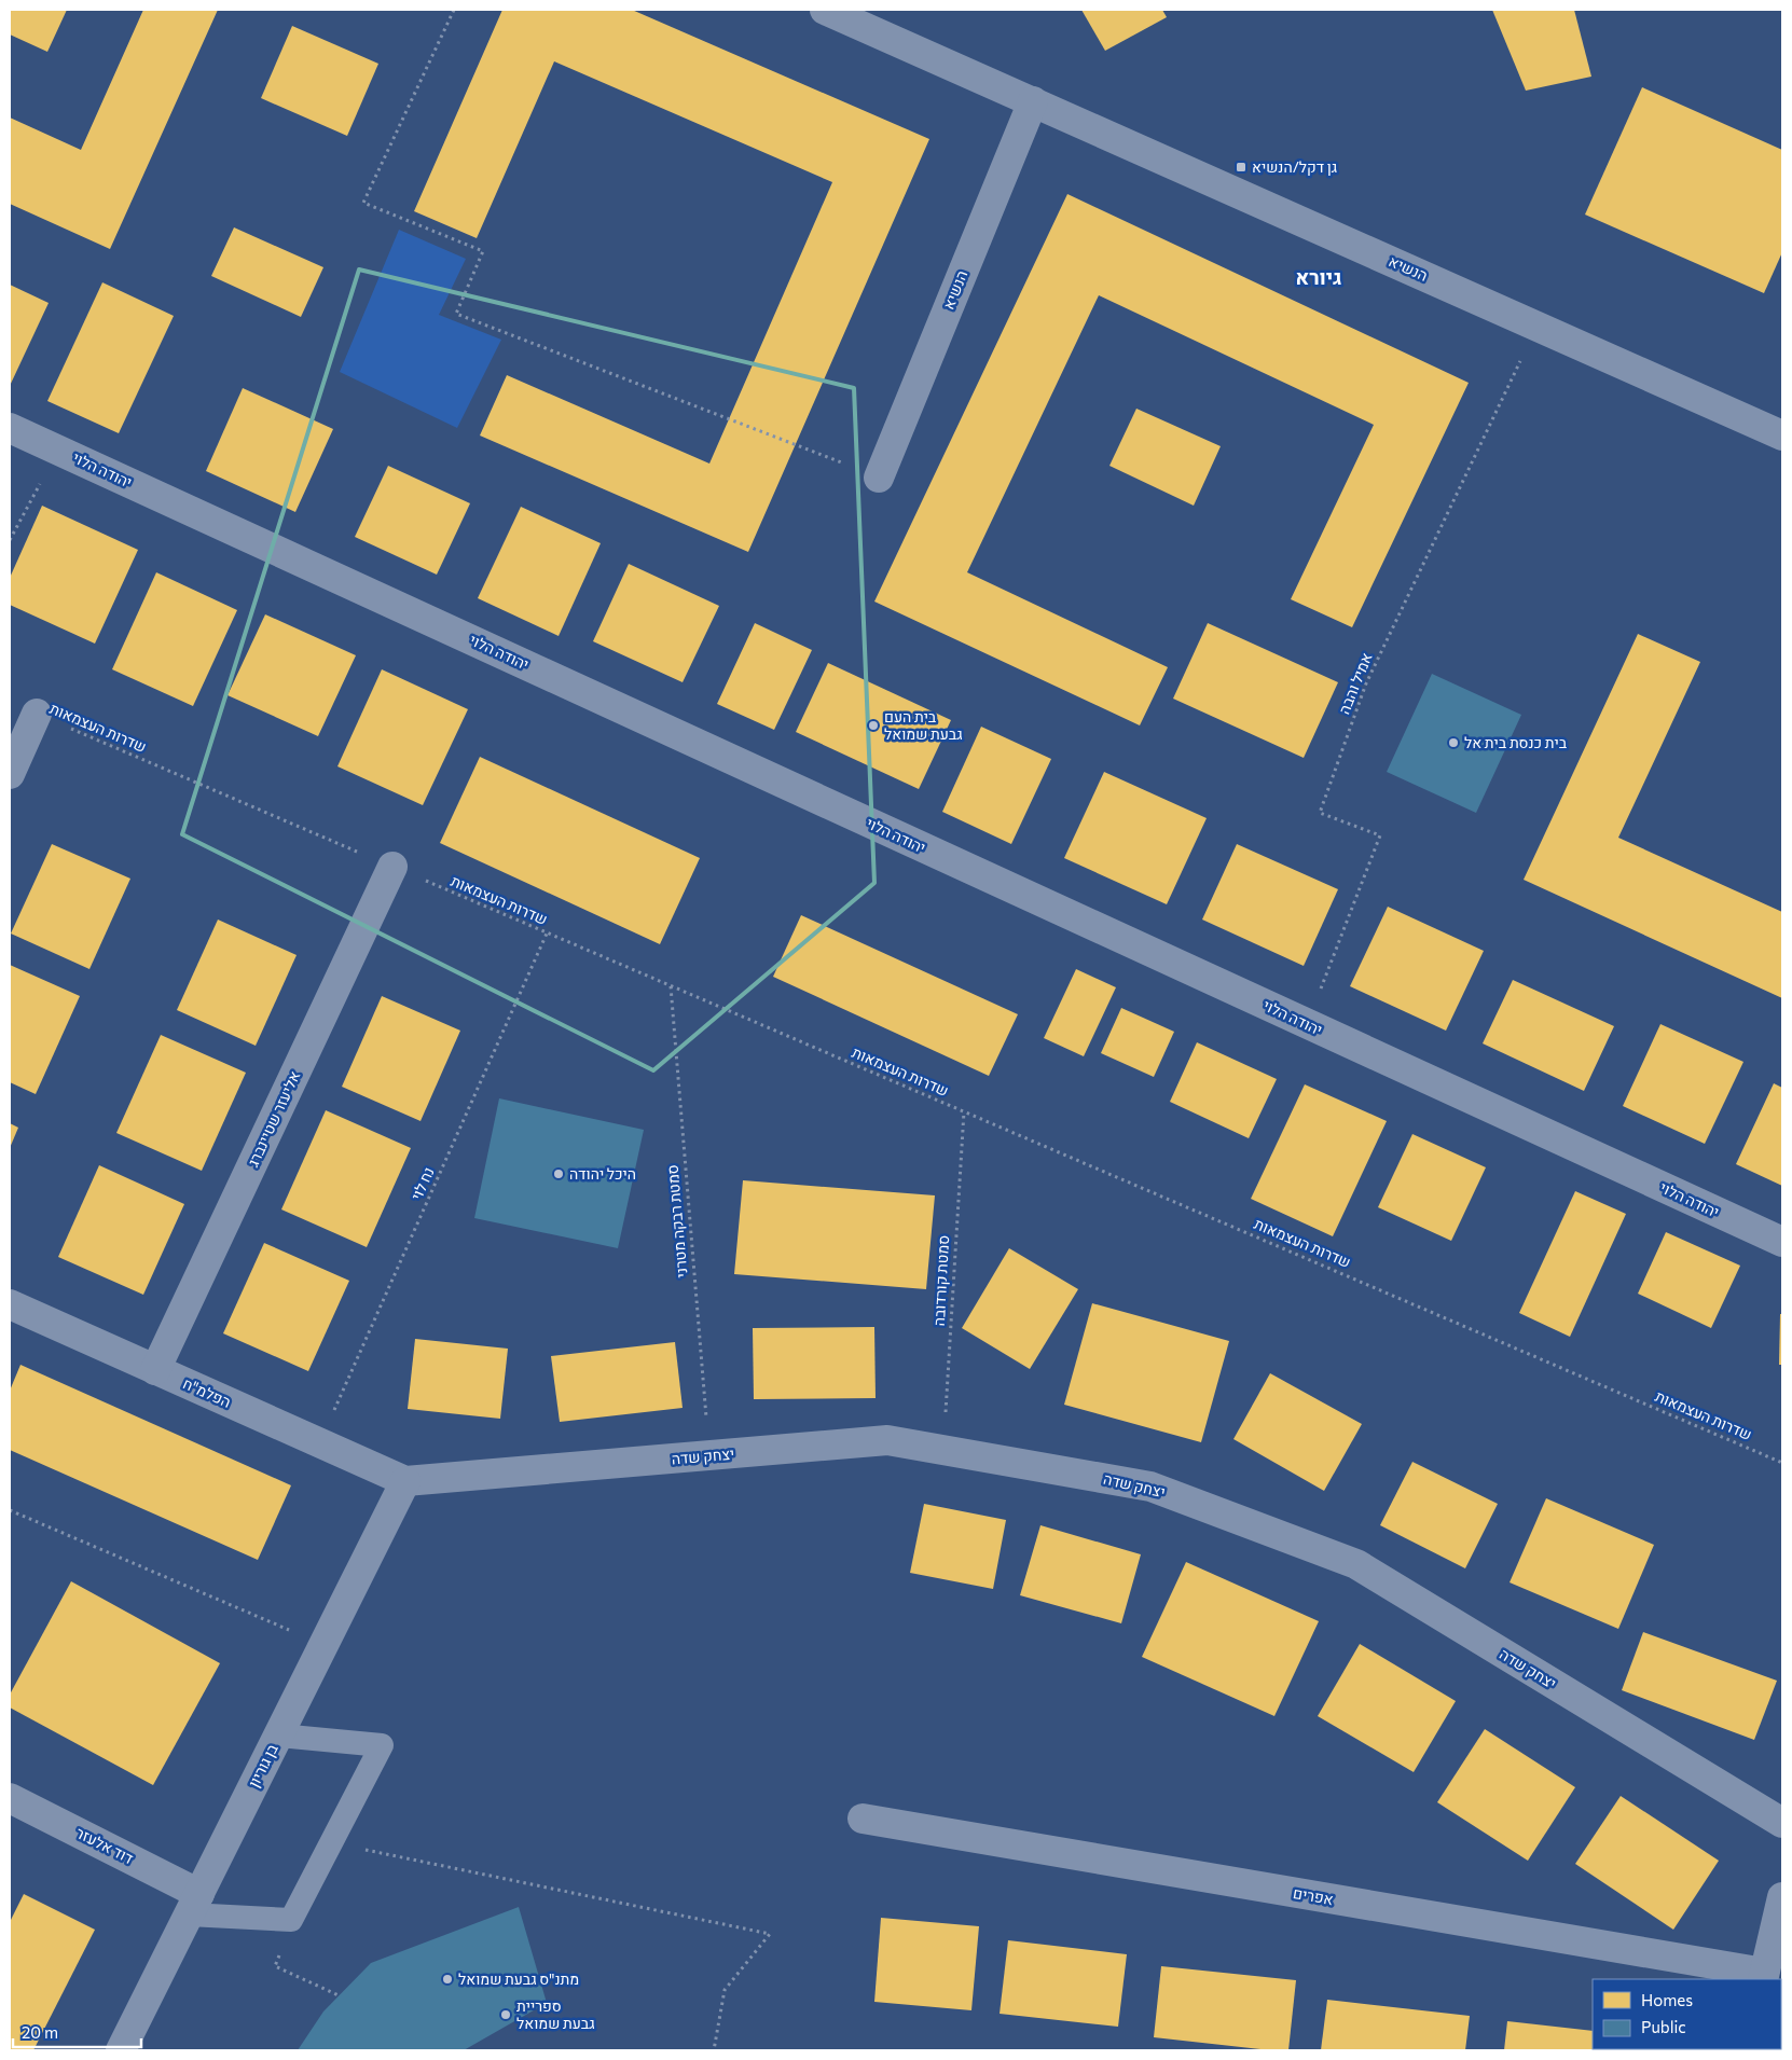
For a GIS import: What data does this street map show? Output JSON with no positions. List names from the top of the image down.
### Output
{
  "streets": {
    "street": [
      "הנשיא",
      "יהודה הלוי",
      "אליעזר שטיינברג",
      "הפלמ\"ח",
      "יצחק שדה",
      "בן גוריון",
      "דוד אלעזר",
      "אפרים"
    ],
    "path": [
      "אמיל והבה",
      "שדרות העצמאות",
      "נח לוי",
      "סמטת רבקה מטרני",
      "סמטת קורדובה"
    ]
  },
  "crossings": [
    ["הנשיא", "אמיל והבה"],
    ["יהודה הלוי", "אמיל והבה"],
    ["שדרות העצמאות", "אליעזר שטיינברג"],
    ["שדרות העצמאות", "נח לוי"],
    ["שדרות העצמאות", "סמטת רבקה מטרני"],
    ["שדרות העצמאות", "סמטת קורדובה"],
    ["אליעזר שטיינברג", "הפלמ\"ח"],
    ["נח לוי", "הפלמ\"ח"],
    ["סמטת רבקה מטרני", "יצחק שדה"],
    ["סמטת קורדובה", "יצחק שדה"],
    ["הפלמ\"ח", "יצחק שדה"],
    ["הפלמ\"ח", "בן גוריון"],
    ["יצחק שדה", "בן גוריון"],
    ["בן גוריון", "דוד אלעזר"]
  ],
  "districts": ["גיורא"],
  "places": {
    "transit": ["גן דקל/הנשיא"],
    "other": [
      "בית העם גבעת שמואל",
      "בית כנסת בית אל",
      "היכל יהודה",
      "מתנ\"ס גבעת שמואל",
      "ספריית גבעת שמואל"
    ]
  },
  "legend": ["Homes", "Public"],
  "scale_bar": "20 m"
}
